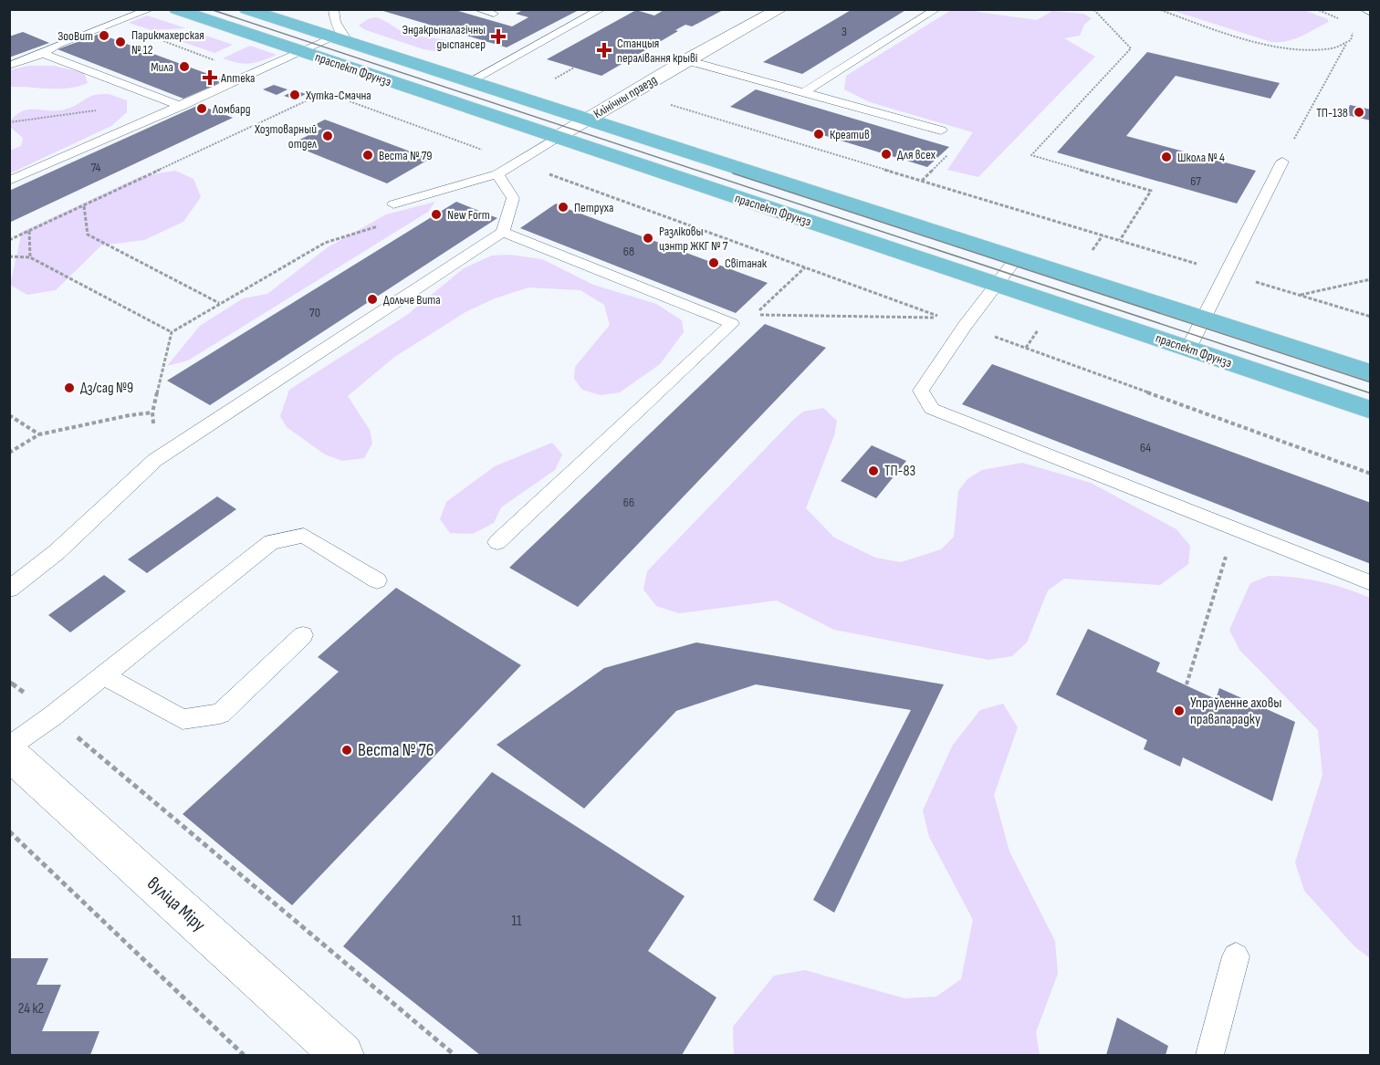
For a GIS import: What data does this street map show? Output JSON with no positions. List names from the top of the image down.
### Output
{
  "streets": {
    "main road": ["праспект Фрунзэ"],
    "street": ["Клінічны праезд", "вуліца Міру"]
  },
  "crossings": [
    ["праспект Фрунзэ", "Клінічны праезд"]
  ],
  "places": {
    "other": [
      "ЗооВит",
      "Парикмахерская № 12",
      "Мила",
      "Хутка-Смачна",
      "Ломбард",
      "ТП-138",
      "Креатив",
      "Хозтоварный отдел",
      "Для всех",
      "Веста № 79",
      "Школа № 4",
      "Петруха",
      "New Form",
      "Разліковы цэнтр ЖКГ № 7",
      "Світанак",
      "Дольче Вита",
      "Дз/сад №9",
      "ТП-83",
      "Упраўленне аховы правапарадку",
      "Веста № 76"
    ],
    "health": ["Эндакрыналагічны дыспансер", "Станцыя пералівання крыві", "Аптека"]
  },
  "house_numbers": [
    "3",
    "74",
    "67",
    "68",
    "70",
    "64",
    "66",
    "11",
    "24 к2"
  ]
}
